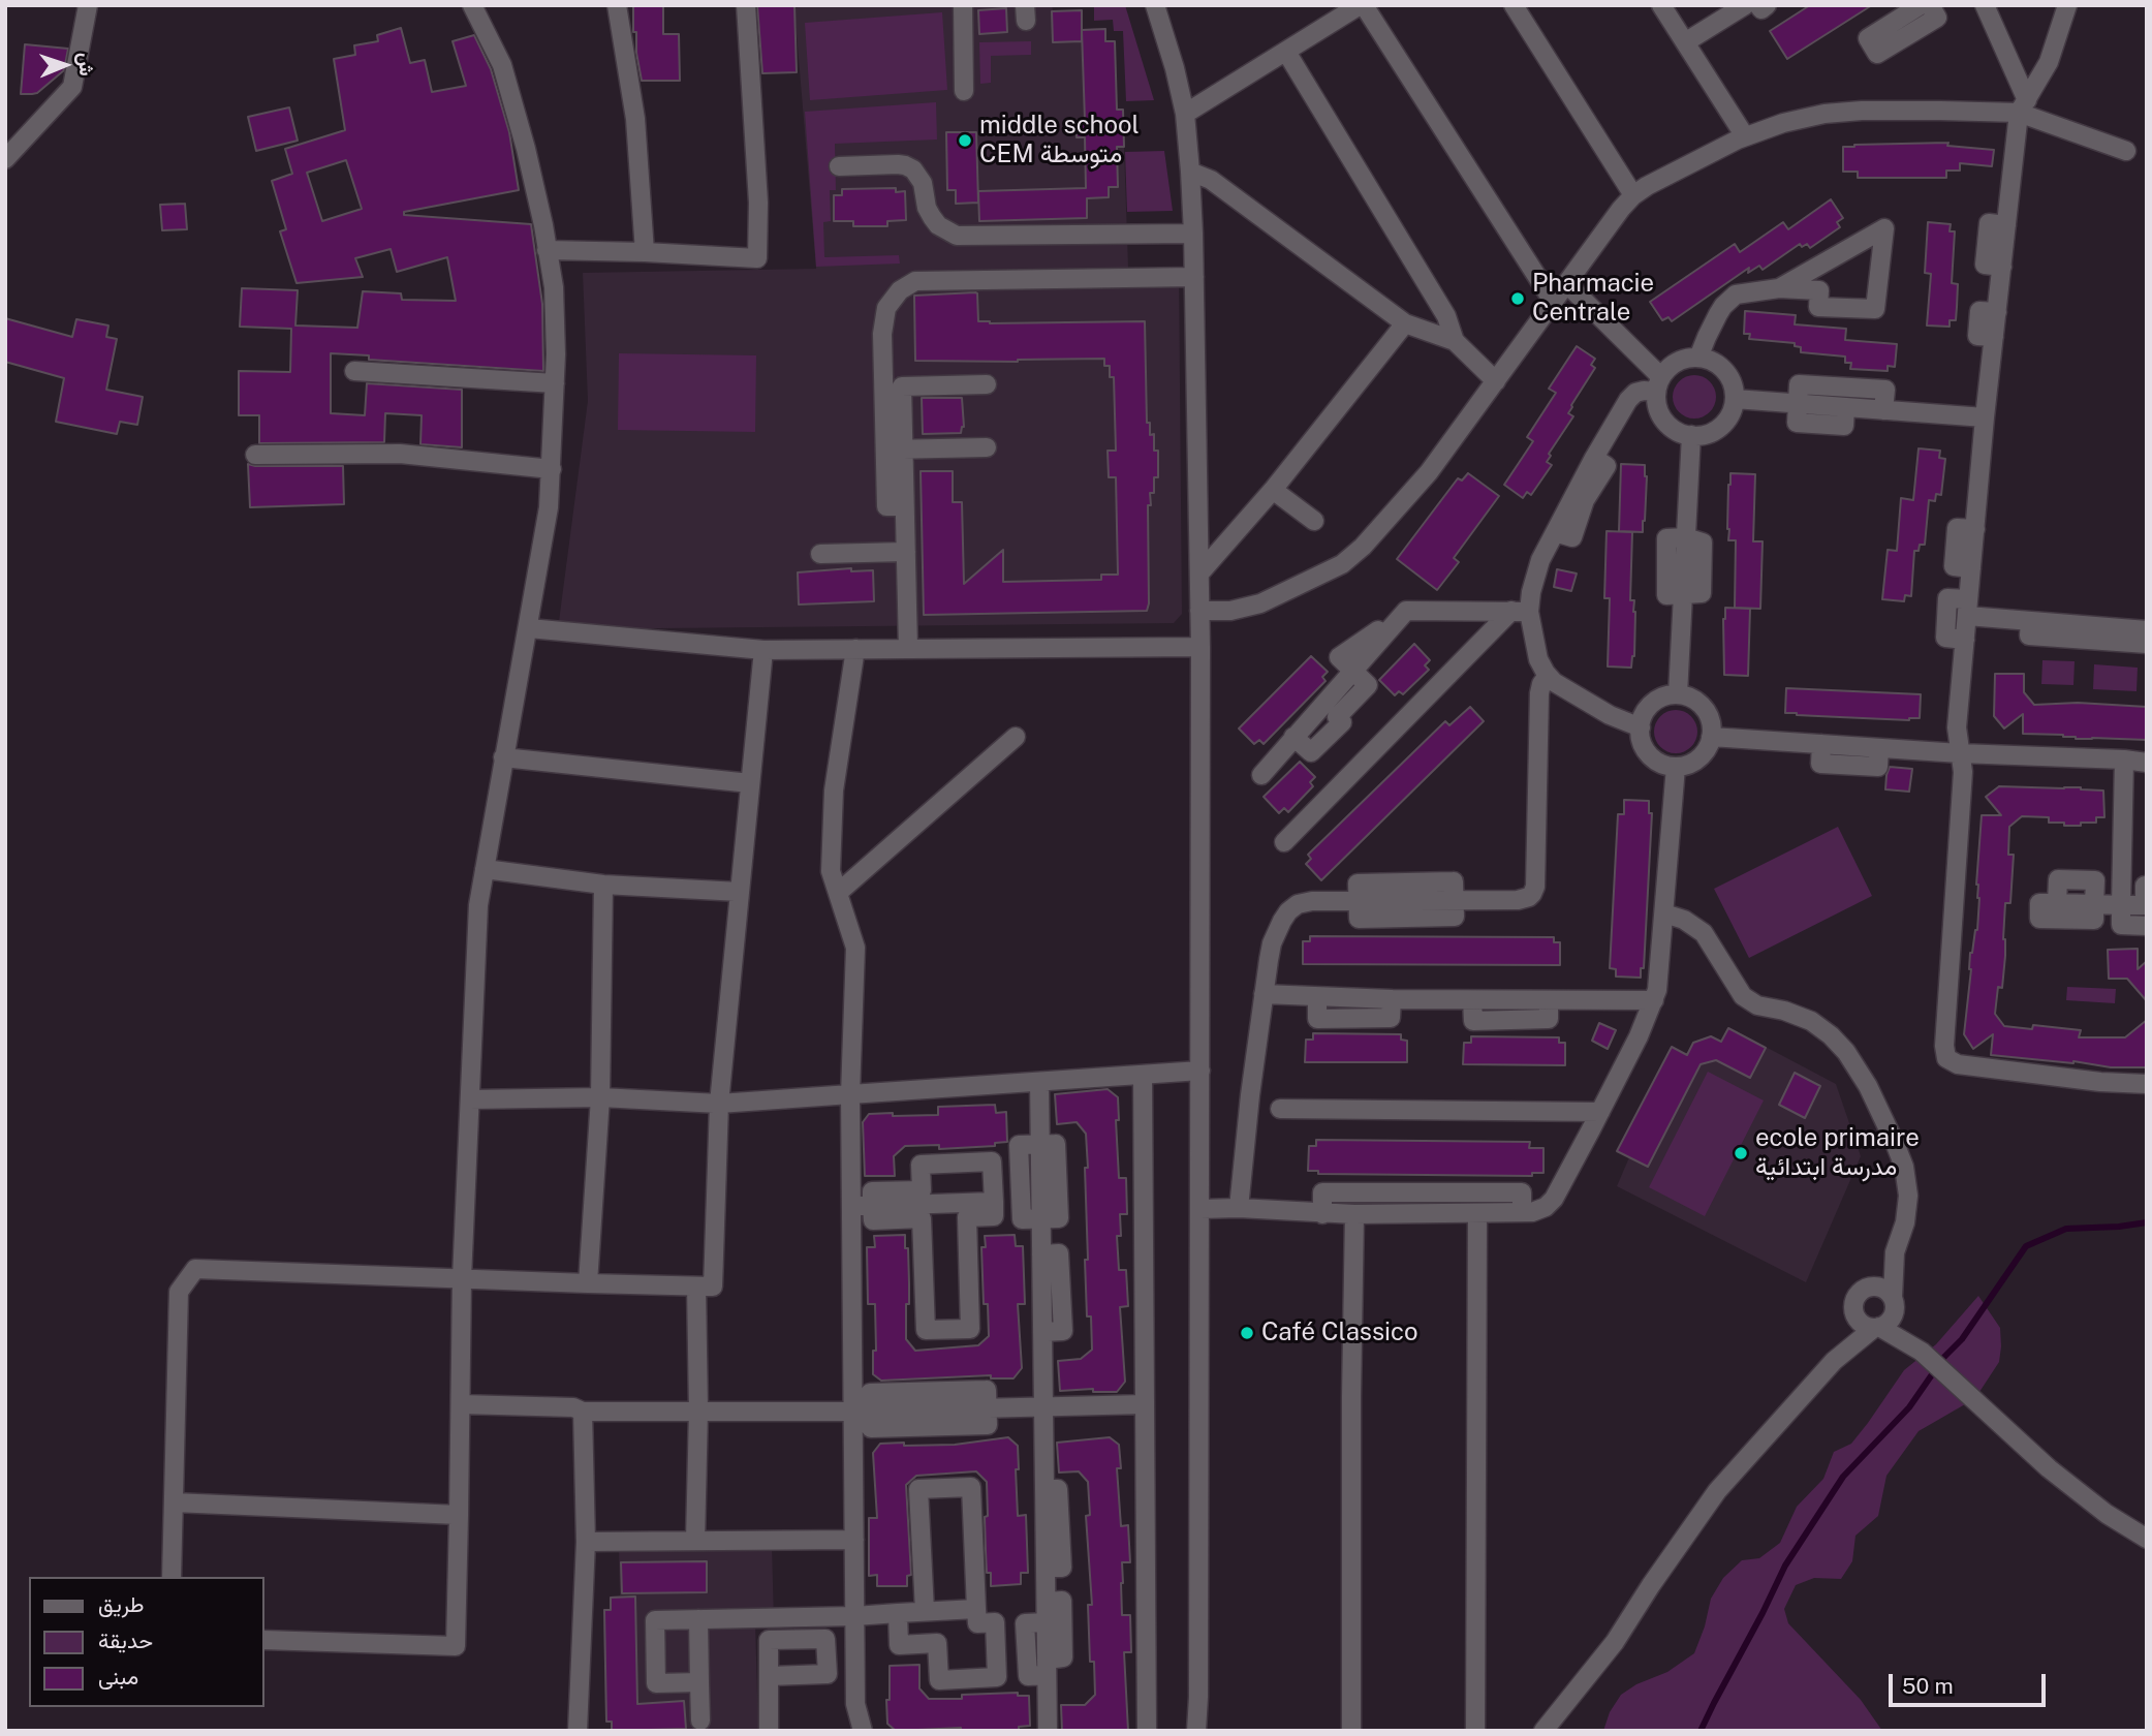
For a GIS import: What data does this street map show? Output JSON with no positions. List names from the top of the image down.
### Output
{
  "places": [
    "middle school CEM متوسطة",
    "Pharmacie Centrale",
    "ecole primaire مدرسة ابتدائية",
    "Café Classico"
  ],
  "legend": ["طريق", "حديقة", "مبنى"],
  "scale_bar": "50 m",
  "north": "right"
}
